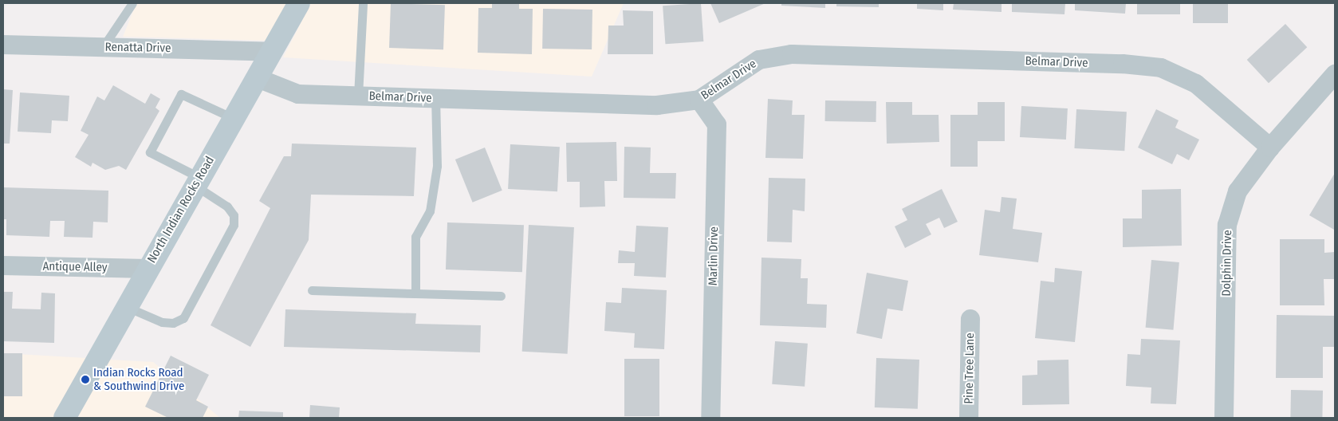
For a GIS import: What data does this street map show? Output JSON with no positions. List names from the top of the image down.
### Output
{
  "streets": {
    "street": [
      "Renatta Drive",
      "Belmar Drive",
      "North Indian Rocks Road",
      "Marlin Drive",
      "Dolphin Drive",
      "Antique Alley",
      "Pine Tree Lane"
    ]
  },
  "crossings": [
    ["Renatta Drive", "North Indian Rocks Road"],
    ["Belmar Drive", "North Indian Rocks Road"],
    ["Belmar Drive", "Marlin Drive"],
    ["Belmar Drive", "Dolphin Drive"],
    ["North Indian Rocks Road", "Antique Alley"]
  ],
  "places": ["Indian Rocks Road & Southwind Drive"]
}
